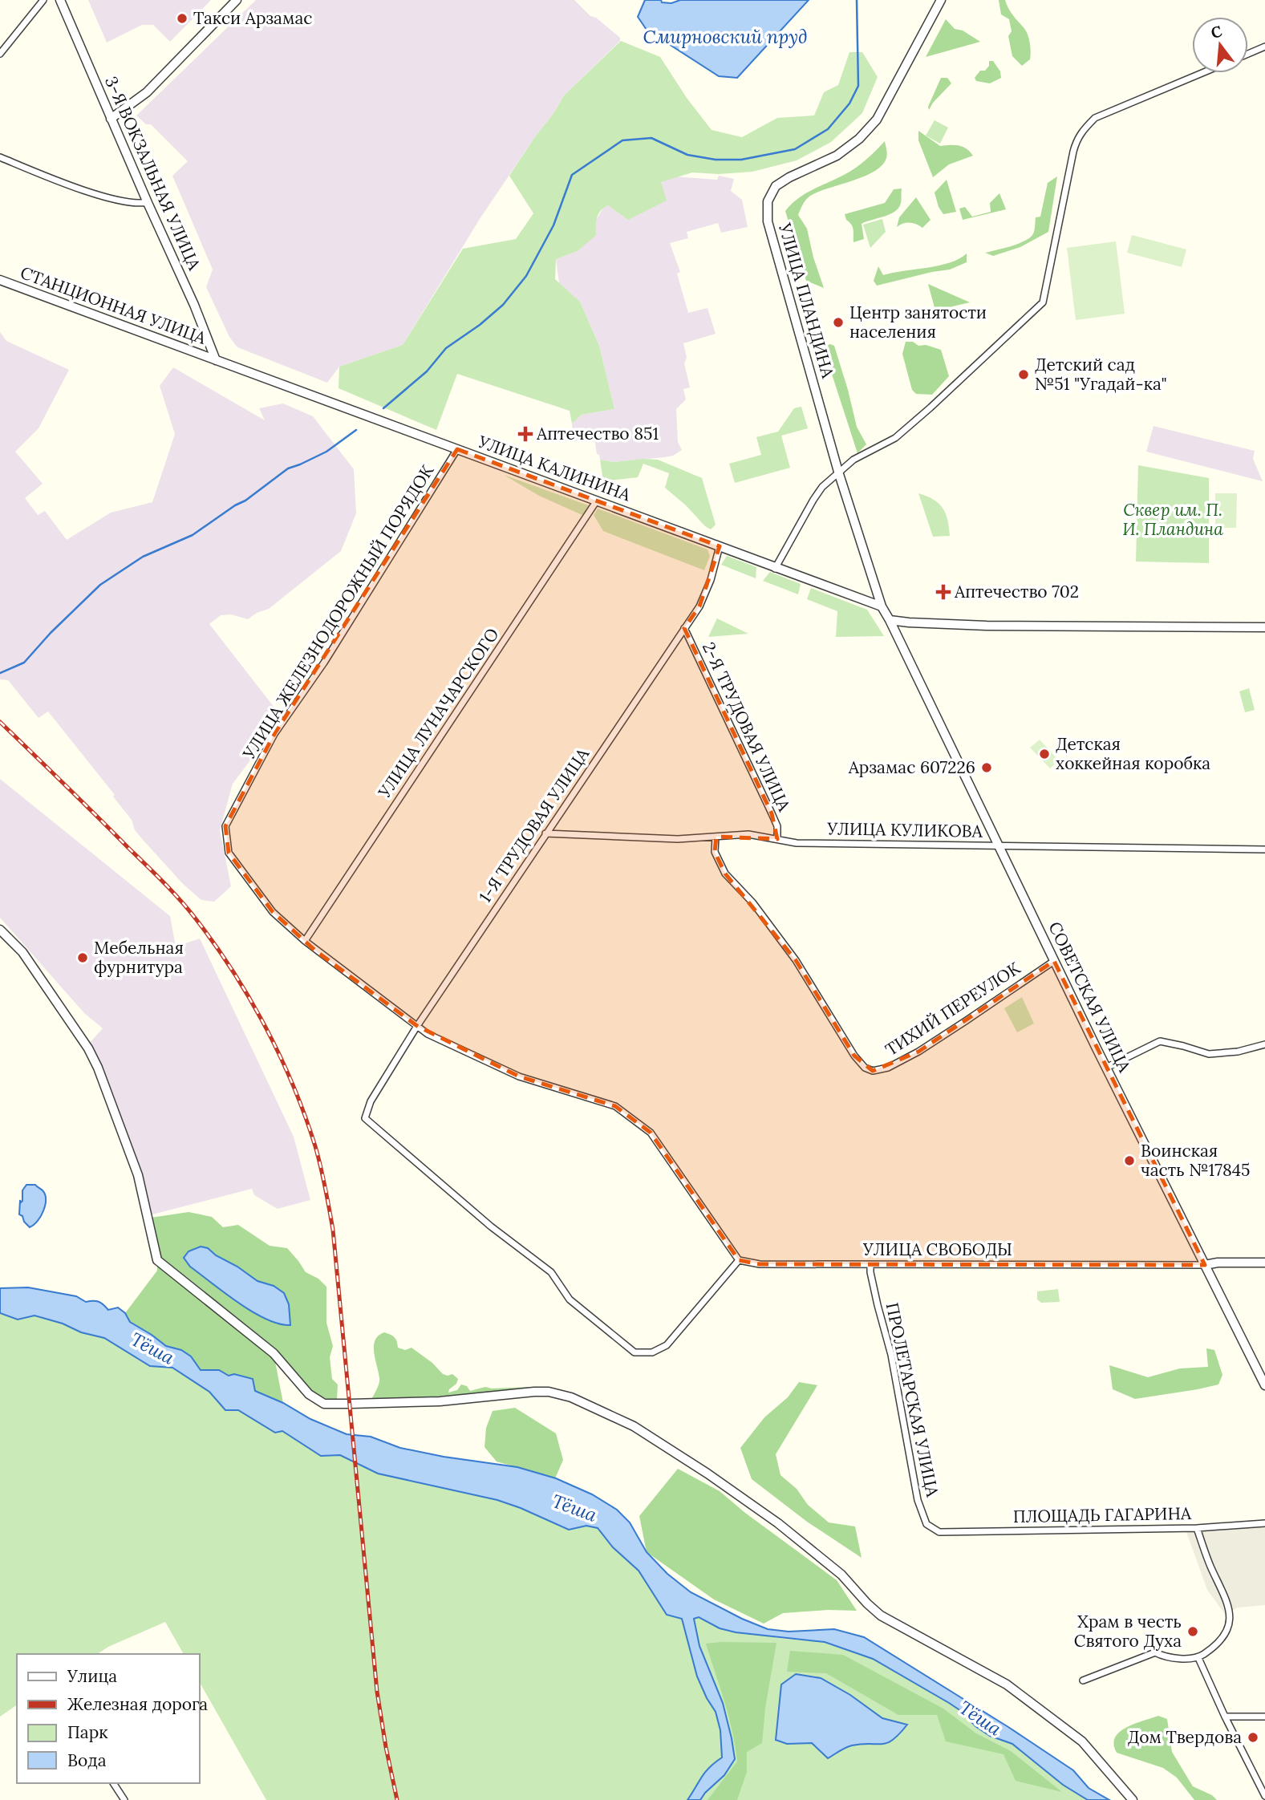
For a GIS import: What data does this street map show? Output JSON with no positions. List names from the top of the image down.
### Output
{
  "streets": {
    "street": [
      "3-Я ВОКЗАЛЬНАЯ УЛИЦА",
      "УЛИЦА ПЛАНДИНА",
      "СТАНЦИОННАЯ УЛИЦА",
      "УЛИЦА КАЛИНИНА",
      "УЛИЦА ЖЕЛЕЗНОДОРОЖНЫЙ ПОРЯДОК",
      "УЛИЦА ЛУНАЧАРСКОГО",
      "2-Я ТРУДОВАЯ УЛИЦА",
      "1-Я ТРУДОВАЯ УЛИЦА",
      "УЛИЦА КУЛИКОВА",
      "СОВЕТСКАЯ УЛИЦА",
      "ТИХИЙ ПЕРЕУЛОК",
      "УЛИЦА СВОБОДЫ",
      "ПРОЛЕТАРСКАЯ УЛИЦА",
      "ПЛОЩАДЬ ГАГАРИНА"
    ]
  },
  "crossings": [
    ["3-Я ВОКЗАЛЬНАЯ УЛИЦА", "СТАНЦИОННАЯ УЛИЦА"],
    ["3-Я ВОКЗАЛЬНАЯ УЛИЦА", "УЛИЦА КАЛИНИНА"],
    ["УЛИЦА ПЛАНДИНА", "УЛИЦА КАЛИНИНА"],
    ["УЛИЦА ПЛАНДИНА", "СОВЕТСКАЯ УЛИЦА"],
    ["СТАНЦИОННАЯ УЛИЦА", "УЛИЦА КАЛИНИНА"],
    ["УЛИЦА КАЛИНИНА", "УЛИЦА ЖЕЛЕЗНОДОРОЖНЫЙ ПОРЯДОК"],
    ["УЛИЦА КАЛИНИНА", "УЛИЦА ЛУНАЧАРСКОГО"],
    ["УЛИЦА КАЛИНИНА", "1-Я ТРУДОВАЯ УЛИЦА"],
    ["УЛИЦА ЖЕЛЕЗНОДОРОЖНЫЙ ПОРЯДОК", "УЛИЦА ЛУНАЧАРСКОГО"],
    ["2-Я ТРУДОВАЯ УЛИЦА", "1-Я ТРУДОВАЯ УЛИЦА"],
    ["2-Я ТРУДОВАЯ УЛИЦА", "УЛИЦА КУЛИКОВА"],
    ["1-Я ТРУДОВАЯ УЛИЦА", "УЛИЦА КУЛИКОВА"],
    ["1-Я ТРУДОВАЯ УЛИЦА", "УЛИЦА СВОБОДЫ"],
    ["УЛИЦА КУЛИКОВА", "СОВЕТСКАЯ УЛИЦА"],
    ["УЛИЦА КУЛИКОВА", "ТИХИЙ ПЕРЕУЛОК"],
    ["СОВЕТСКАЯ УЛИЦА", "ТИХИЙ ПЕРЕУЛОК"],
    ["СОВЕТСКАЯ УЛИЦА", "УЛИЦА СВОБОДЫ"],
    ["УЛИЦА СВОБОДЫ", "ПРОЛЕТАРСКАЯ УЛИЦА"],
    ["ПРОЛЕТАРСКАЯ УЛИЦА", "ПЛОЩАДЬ ГАГАРИНА"]
  ],
  "water": ["Смирновский пруд", "Тёша"],
  "parks": ["Сквер им. П. И. Пландина"],
  "places": {
    "other": [
      "Такси Арзамас",
      "Центр занятости населения",
      "Детский сад №51 \"Угадай-ка\"",
      "Детская хоккейная коробка",
      "Арзамас 607226",
      "Мебельная фурнитура",
      "Воинская часть №17845",
      "Храм в честь Святого Духа",
      "Дом Твердова"
    ],
    "health": ["Аптечество 851", "Аптечество 702"]
  },
  "legend": [
    "Улица",
    "Железная дорога",
    "Парк",
    "Вода"
  ],
  "north": "top"
}
